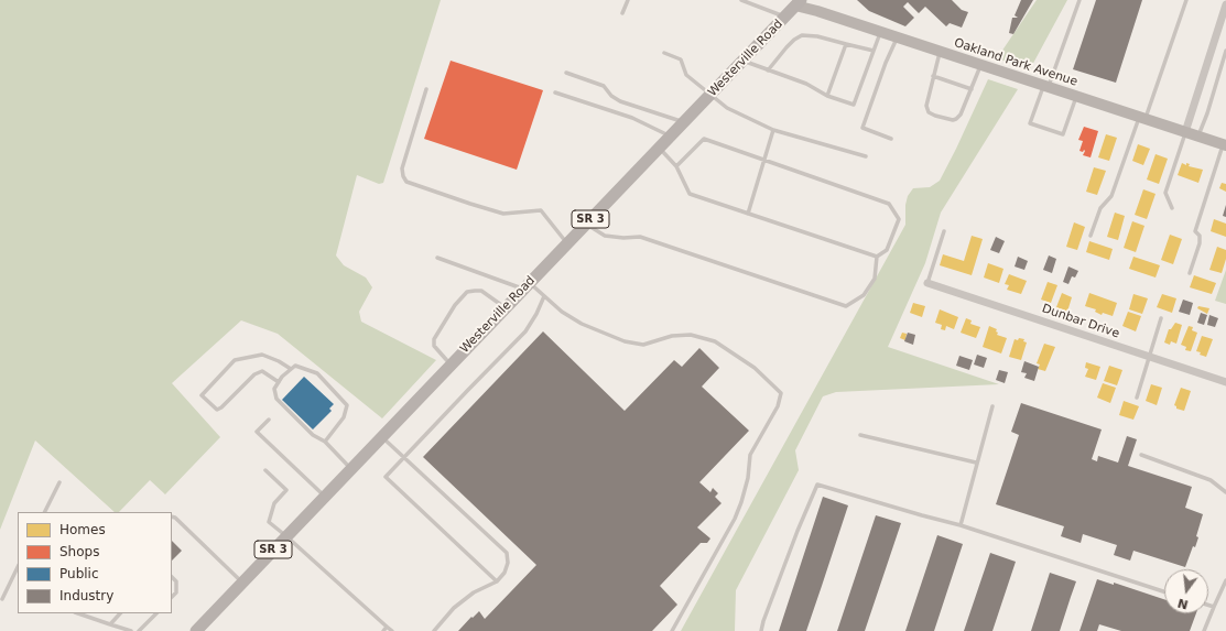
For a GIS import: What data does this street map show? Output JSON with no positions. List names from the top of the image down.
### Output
{
  "streets": {
    "main road": ["Westerville Road", "Oakland Park Avenue", "SR 3"],
    "street": ["Dunbar Drive"]
  },
  "crossings": [
    ["Westerville Road", "Oakland Park Avenue"]
  ],
  "legend": [
    "Homes",
    "Shops",
    "Public",
    "Industry"
  ],
  "north": "bottom"
}
